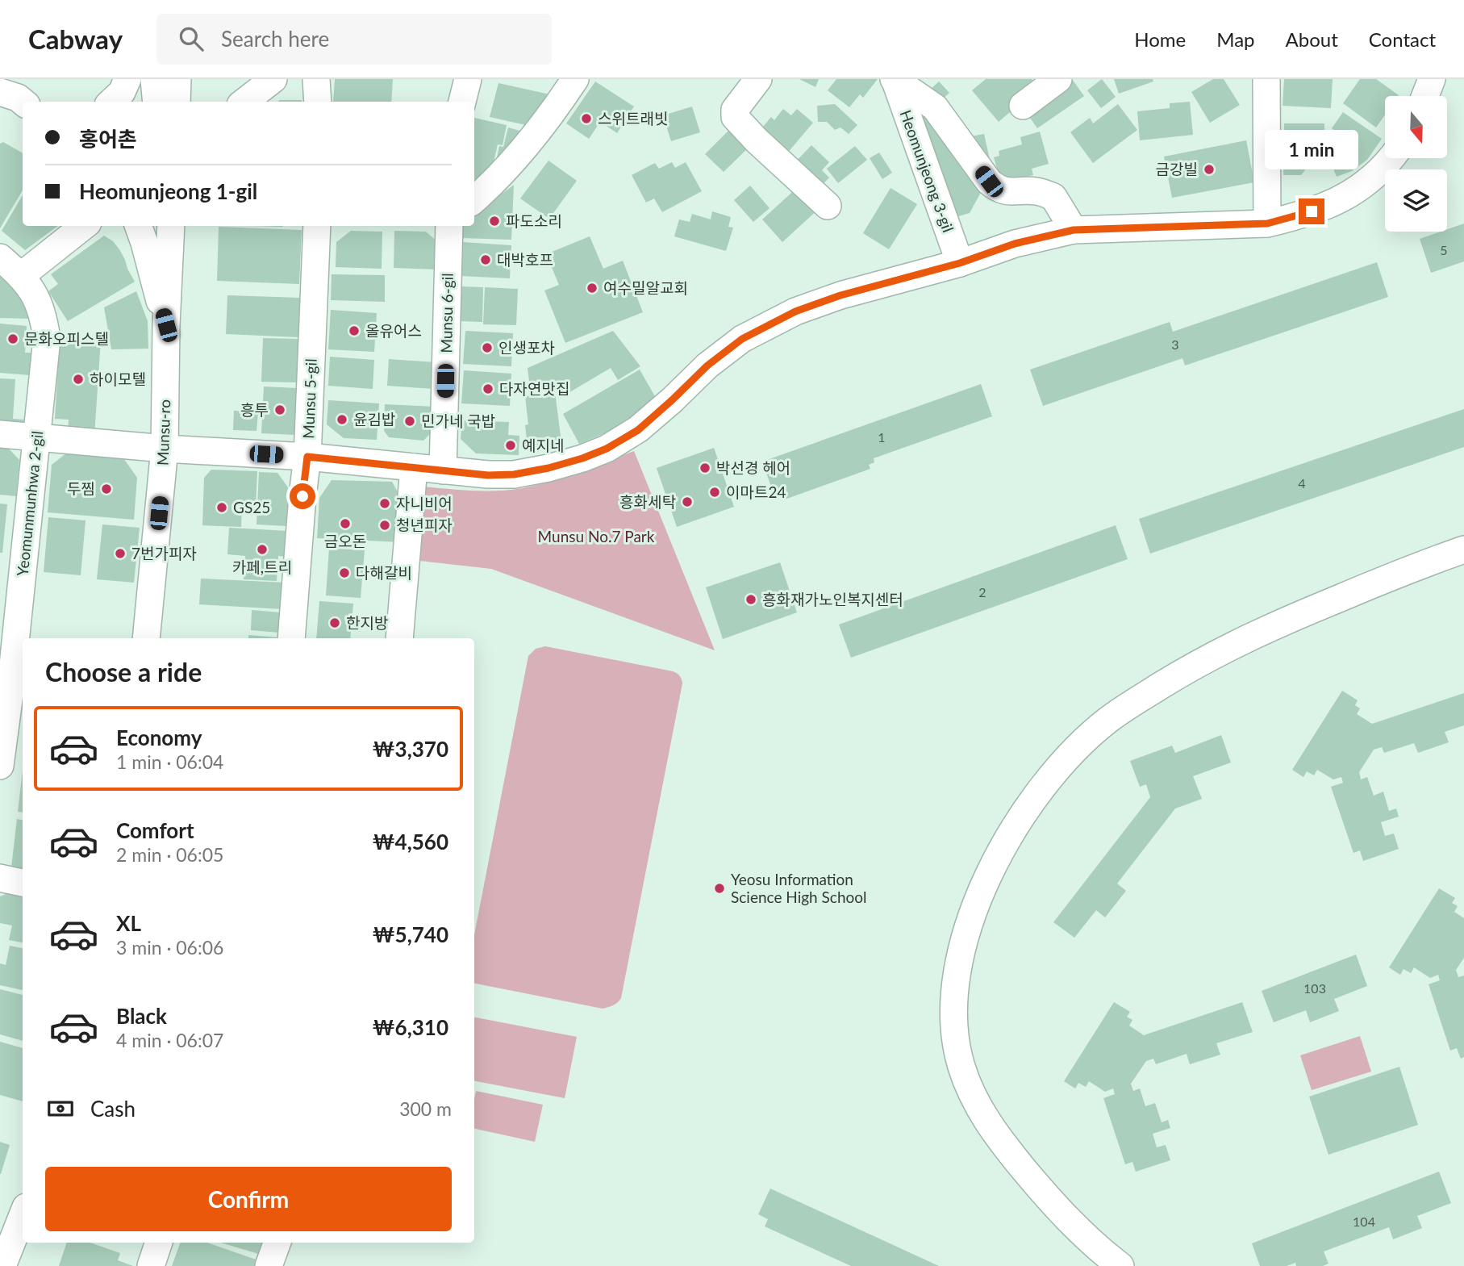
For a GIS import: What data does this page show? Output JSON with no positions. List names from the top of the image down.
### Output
{
  "streets": {
    "street": [
      "Heomunjeong 3-gil",
      "Munsu 6-gil",
      "Munsu 5-gil",
      "Munsu-ro",
      "Yeomunmunhwa 2-gil"
    ]
  },
  "parks": ["Munsu No.7 Park"],
  "places": [
    "스위트래빗",
    "금강빌",
    "파도소리",
    "대박호프",
    "여수밀알교회",
    "올유어스",
    "문화오피스텔",
    "인생포차",
    "하이모텔",
    "다자연맛집",
    "흥투",
    "윤김밥",
    "민가네 국밥",
    "예지네",
    "박선경 헤어",
    "두찜",
    "이마트24",
    "흥화세탁",
    "자니비어",
    "GS25",
    "금오돈",
    "청년피자",
    "카페,트리",
    "7번가피자",
    "다해갈비",
    "흥화재가노인복지센터",
    "한지방",
    "Yeosu Information Science High School"
  ],
  "house_numbers": [
    "5",
    "3",
    "1",
    "4",
    "2",
    "103",
    "104"
  ],
  "north": "bottom",
  "page": {
    "header": "Cabway",
    "search": "Search here",
    "nav": [
      "Home",
      "Map",
      "About",
      "Contact"
    ],
    "banner": ["홍어촌", "Heomunjeong 1-gil"],
    "bubble": "1 min",
    "heading": "Choose a ride",
    "list": [
      {
        "name": "Economy",
        "note": "1 min · 06:04",
        "value": "₩3,370"
      },
      {
        "name": "Comfort",
        "note": "2 min · 06:05",
        "value": "₩4,560"
      },
      {
        "name": "XL",
        "note": "3 min · 06:06",
        "value": "₩5,740"
      },
      {
        "name": "Black",
        "note": "4 min · 06:07",
        "value": "₩6,310"
      }
    ],
    "pay": ["Cash", "300 m"],
    "buttons": "Confirm"
  }
}
